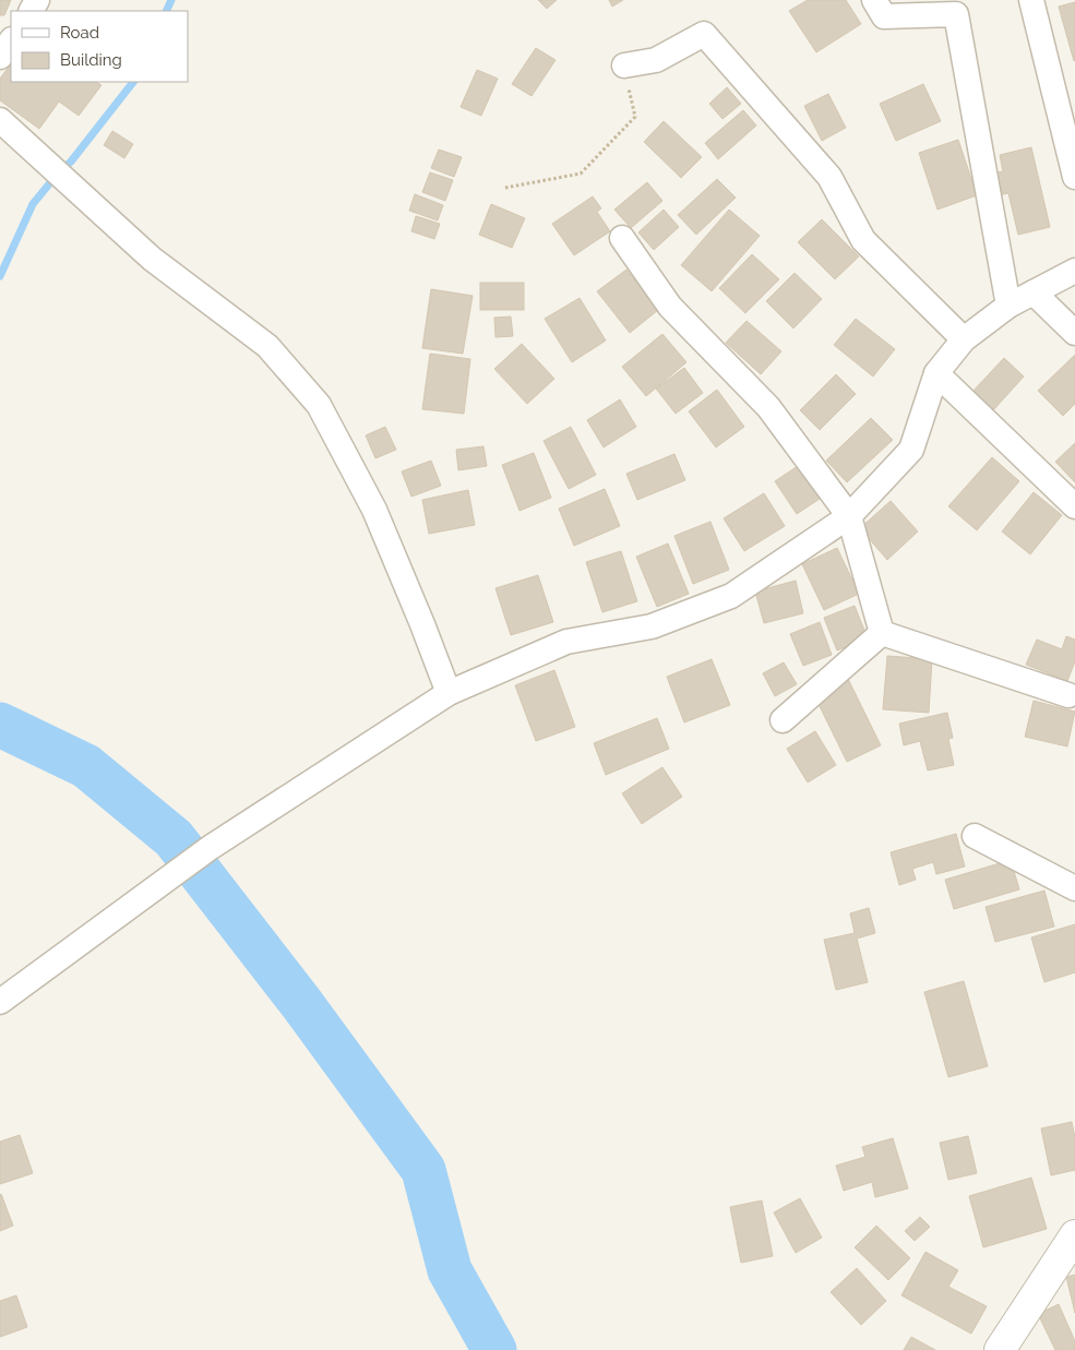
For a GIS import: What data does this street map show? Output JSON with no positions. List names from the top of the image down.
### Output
{
  "legend": ["Road", "Building"]
}
